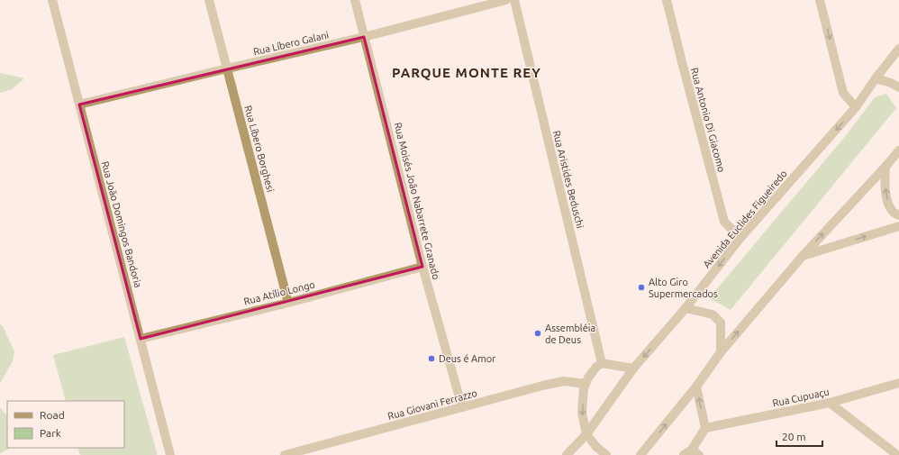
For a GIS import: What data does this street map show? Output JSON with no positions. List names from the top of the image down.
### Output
{
  "streets": {
    "street": [
      "Rua Líbero Galani",
      "Rua Antonio Di Giacomo",
      "Rua Líbero Borghesi",
      "Rua Aristides Beduschi",
      "Rua Moisés João Nabarrete Granado",
      "Avenida Euclides Figueiredo",
      "Rua João Domingos Bandoria",
      "Rua Atílio Longo",
      "Rua Cupuaçu",
      "Rua Giovani Ferrazzo"
    ]
  },
  "crossings": [
    ["Rua Líbero Galani", "Rua Líbero Borghesi"],
    ["Rua Líbero Galani", "Rua Moisés João Nabarrete Granado"],
    ["Rua Líbero Galani", "Rua João Domingos Bandoria"],
    ["Rua Antonio Di Giacomo", "Avenida Euclides Figueiredo"],
    ["Rua Líbero Borghesi", "Rua Atílio Longo"],
    ["Rua Moisés João Nabarrete Granado", "Rua Atílio Longo"],
    ["Rua Moisés João Nabarrete Granado", "Rua Giovani Ferrazzo"],
    ["Rua João Domingos Bandoria", "Rua Atílio Longo"]
  ],
  "districts": ["PARQUE MONTE REY"],
  "places": ["Alto Giro Supermercados", "Assembléia de Deus", "Deus é Amor"],
  "legend": ["Road", "Park"],
  "scale_bar": "20 m"
}
